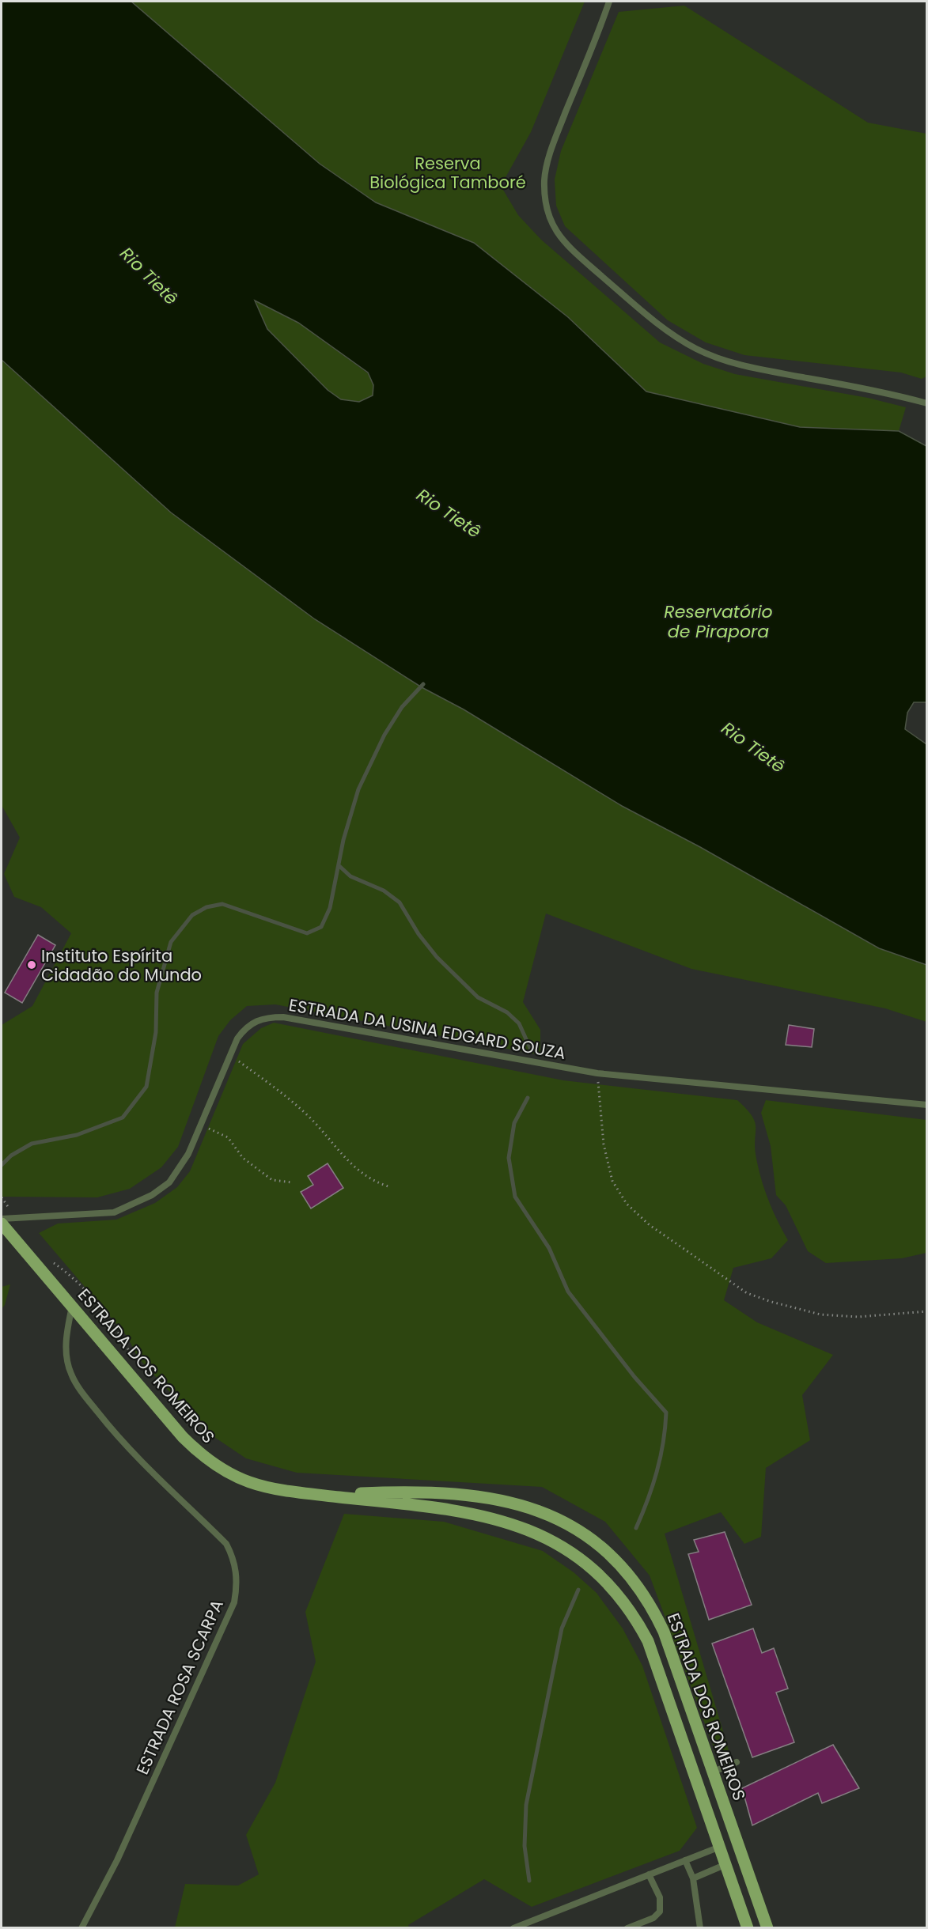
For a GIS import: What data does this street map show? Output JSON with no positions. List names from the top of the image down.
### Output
{
  "streets": {
    "main road": ["ESTRADA DOS ROMEIROS"],
    "lane": ["ESTRADA DA USINA EDGARD SOUZA", "ESTRADA ROSA SCARPA"]
  },
  "crossings": [
    ["ESTRADA DOS ROMEIROS", "ESTRADA ROSA SCARPA"]
  ],
  "water": ["Rio Tietê", "Reservatório de Pirapora"],
  "parks": ["Reserva Biológica Tamboré"],
  "places": ["Instituto Espírita Cidadão do Mundo"]
}
